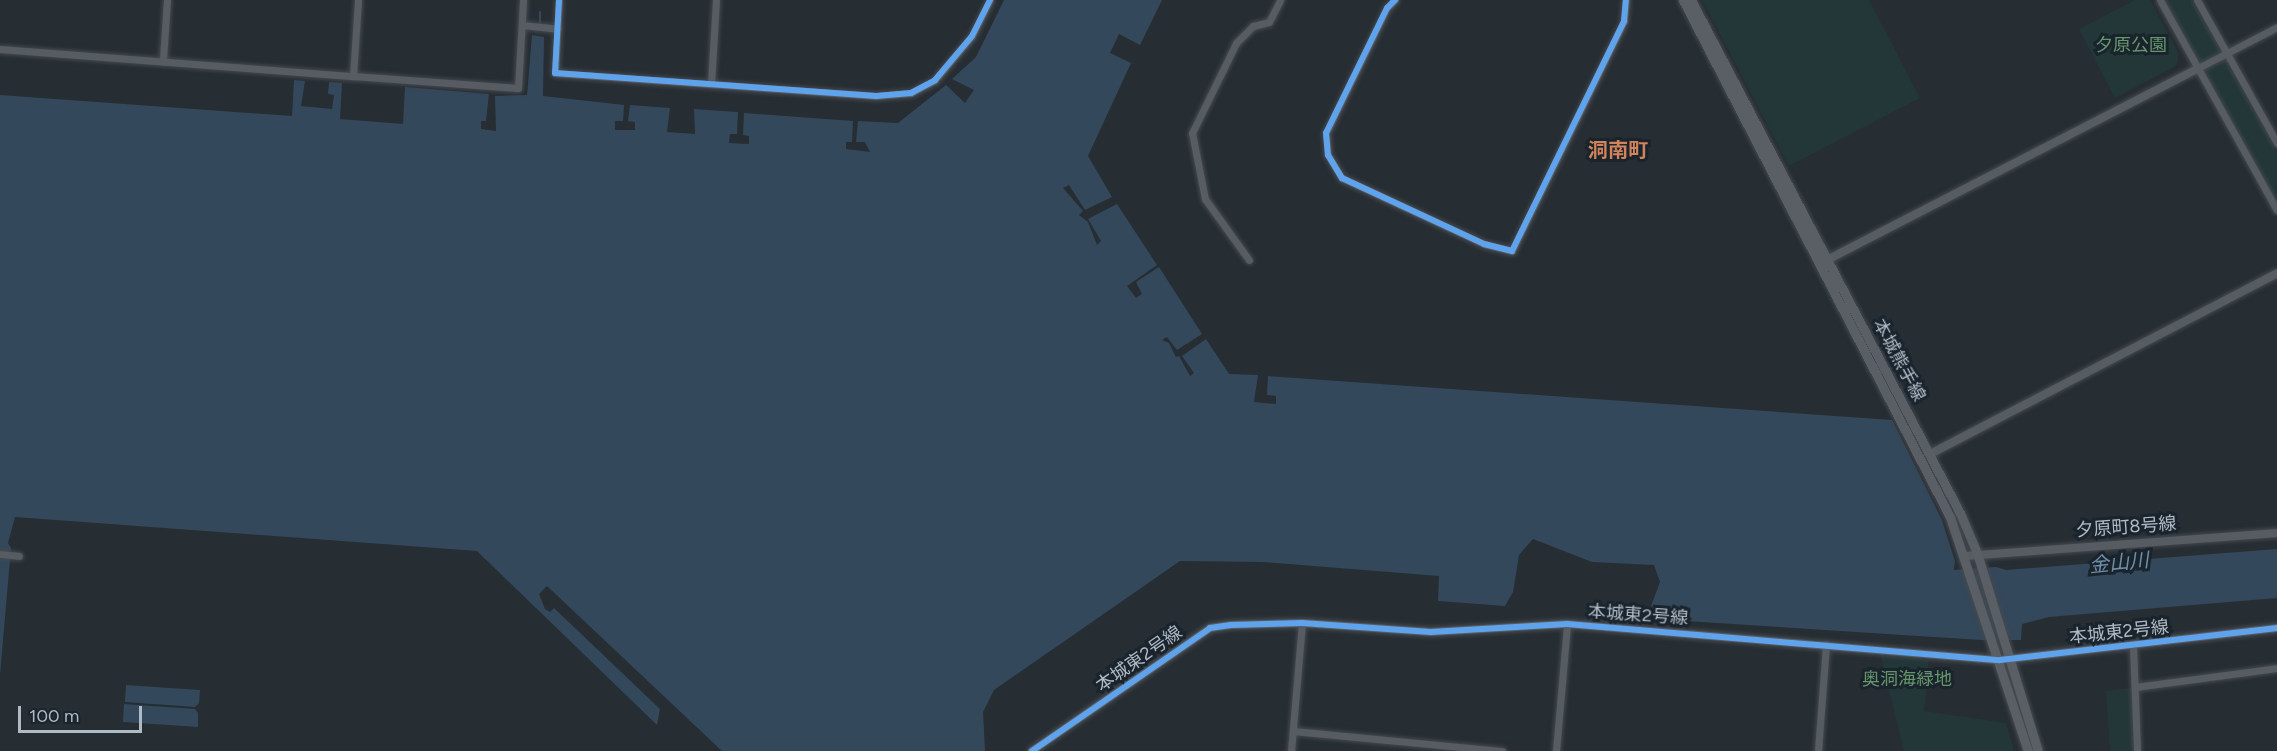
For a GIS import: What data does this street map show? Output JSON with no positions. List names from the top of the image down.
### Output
{
  "streets": {
    "main road": ["本城熊手線"],
    "street": ["夕原町8号線", "本城東2号線"]
  },
  "crossings": [
    ["本城熊手線", "夕原町8号線"],
    ["本城熊手線", "本城東2号線"]
  ],
  "districts": ["洞南町"],
  "water": ["金山川"],
  "parks": ["夕原公園", "奥洞海緑地"],
  "scale_bar": "100 m"
}
